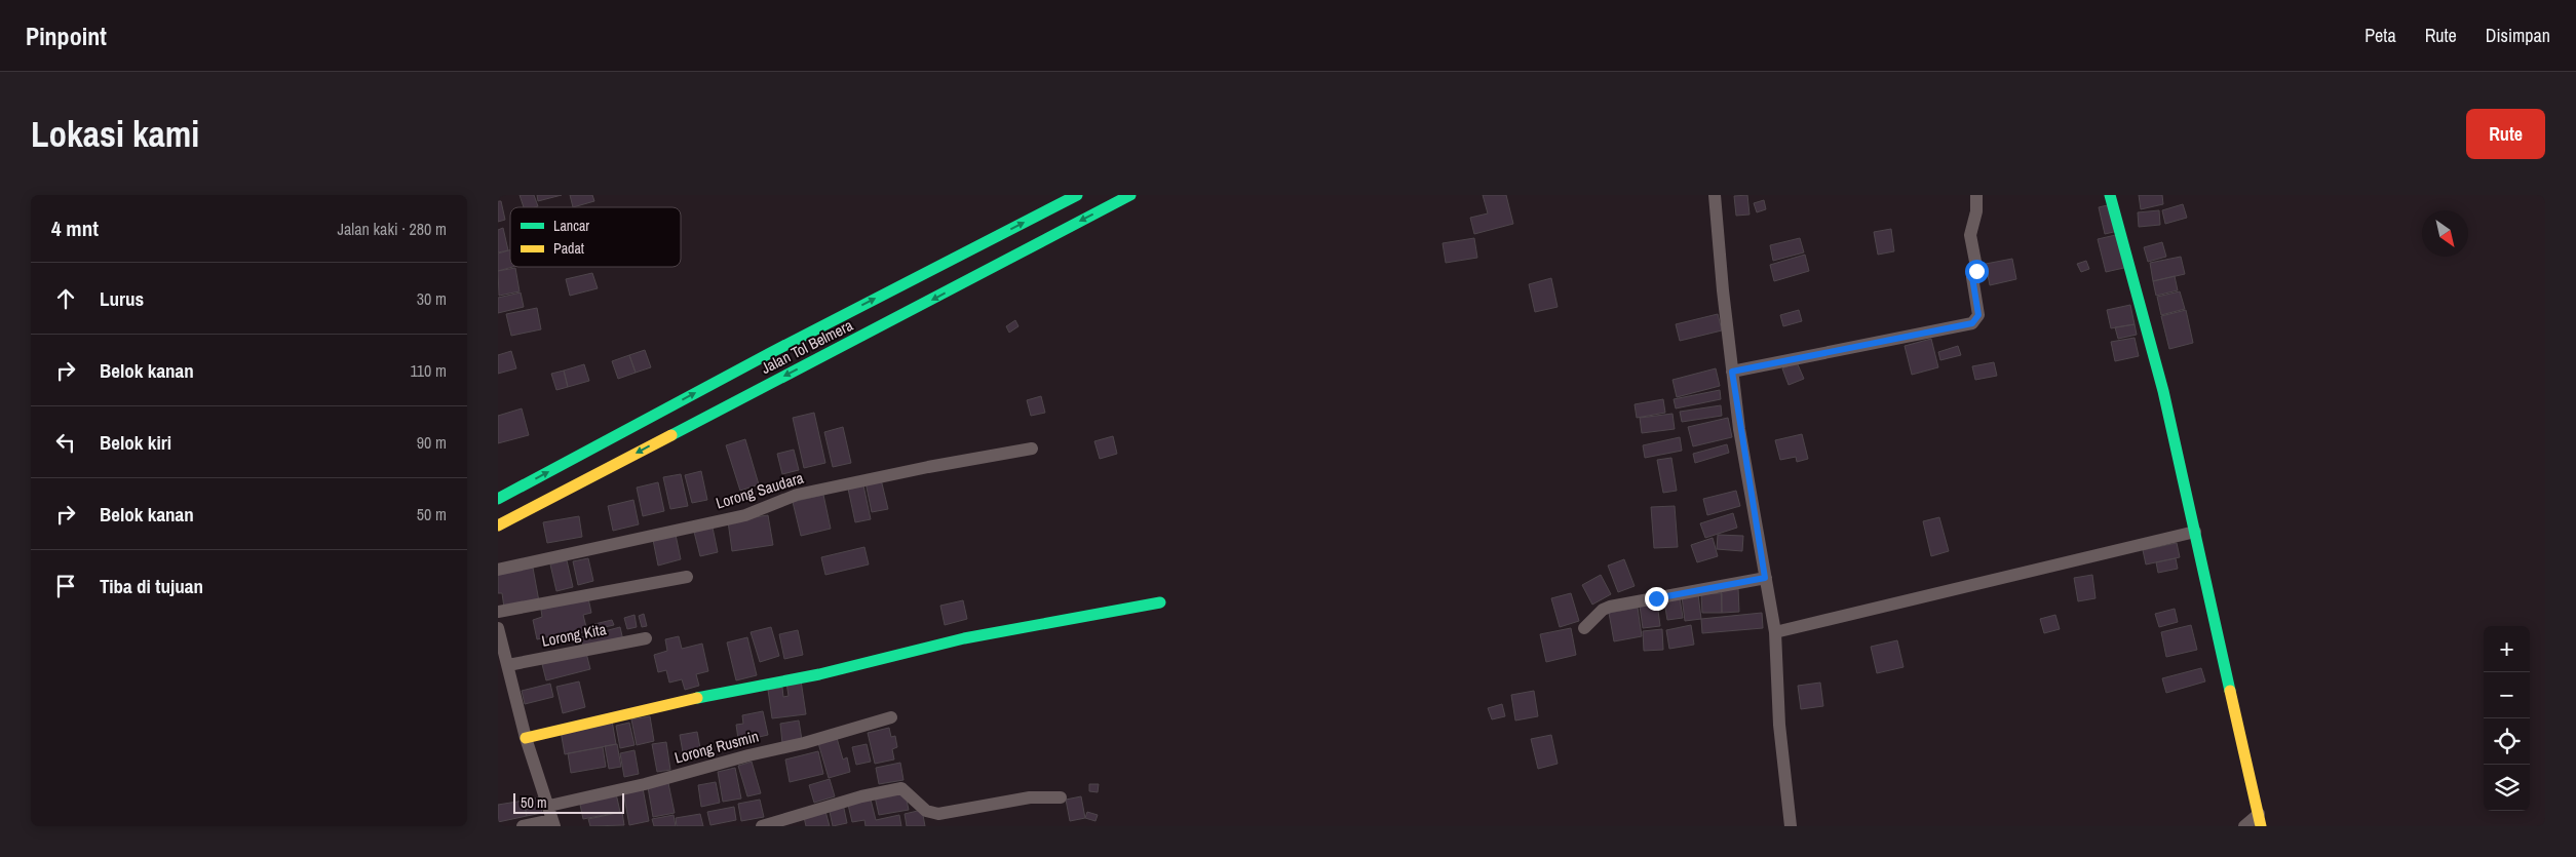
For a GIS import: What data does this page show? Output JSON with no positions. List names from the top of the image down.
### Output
{
  "streets": {
    "main road": ["Jalan Tol Belmera"],
    "street": ["Lorong Saudara", "Lorong Kita", "Lorong Rusmin"]
  },
  "legend": ["Lancar", "Padat"],
  "scale_bar": "50 m",
  "north": "bottom right",
  "page": {
    "header": "Pinpoint",
    "nav": ["Peta", "Rute", "Disimpan"],
    "buttons": "Rute",
    "title": "Lokasi kami",
    "heading": ["4 mnt", "Jalan kaki · 280 m"],
    "list": [
      ["Lurus", "30 m"],
      ["Belok kanan", "110 m"],
      ["Belok kiri", "90 m"],
      ["Belok kanan", "50 m"],
      "Tiba di tujuan"
    ],
    "map_buttons": ["+", "−"],
    "scale": "50 m"
  }
}
